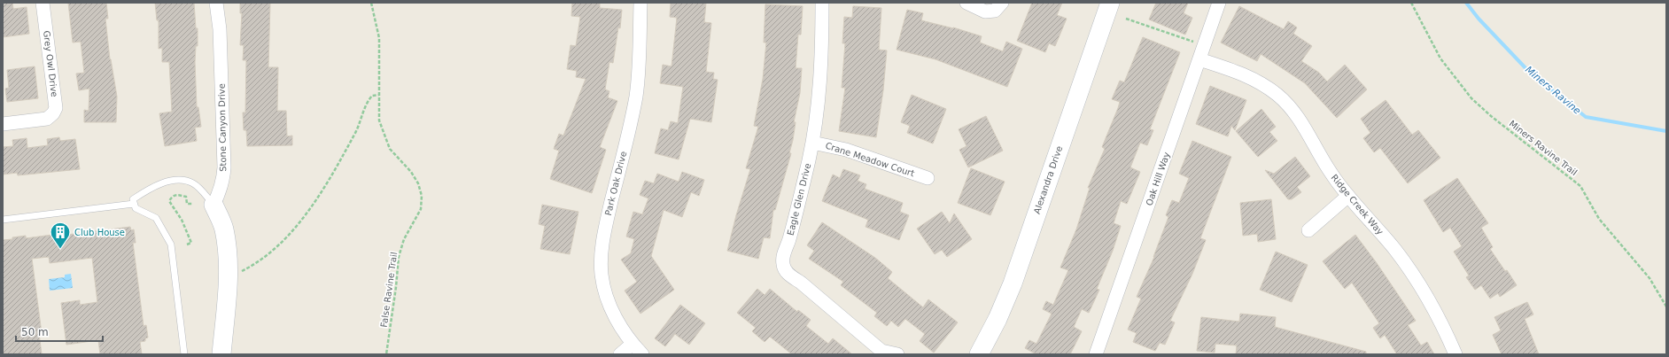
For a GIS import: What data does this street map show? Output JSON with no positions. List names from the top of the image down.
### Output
{
  "streets": {
    "street": [
      "Grey Owl Drive",
      "Stone Canyon Drive",
      "Crane Meadow Court",
      "Oak Hill Way",
      "Alexandra Drive",
      "Park Oak Drive",
      "Eagle Glen Drive",
      "Ridge Creek Way"
    ],
    "path": ["Miners Ravine Trail", "False Ravine Trail"]
  },
  "crossings": [
    ["Crane Meadow Court", "Eagle Glen Drive"],
    ["Oak Hill Way", "Ridge Creek Way"]
  ],
  "water": ["Miners Ravine"],
  "places": {
    "building": ["Club House"]
  },
  "scale_bar": "50 m"
}
